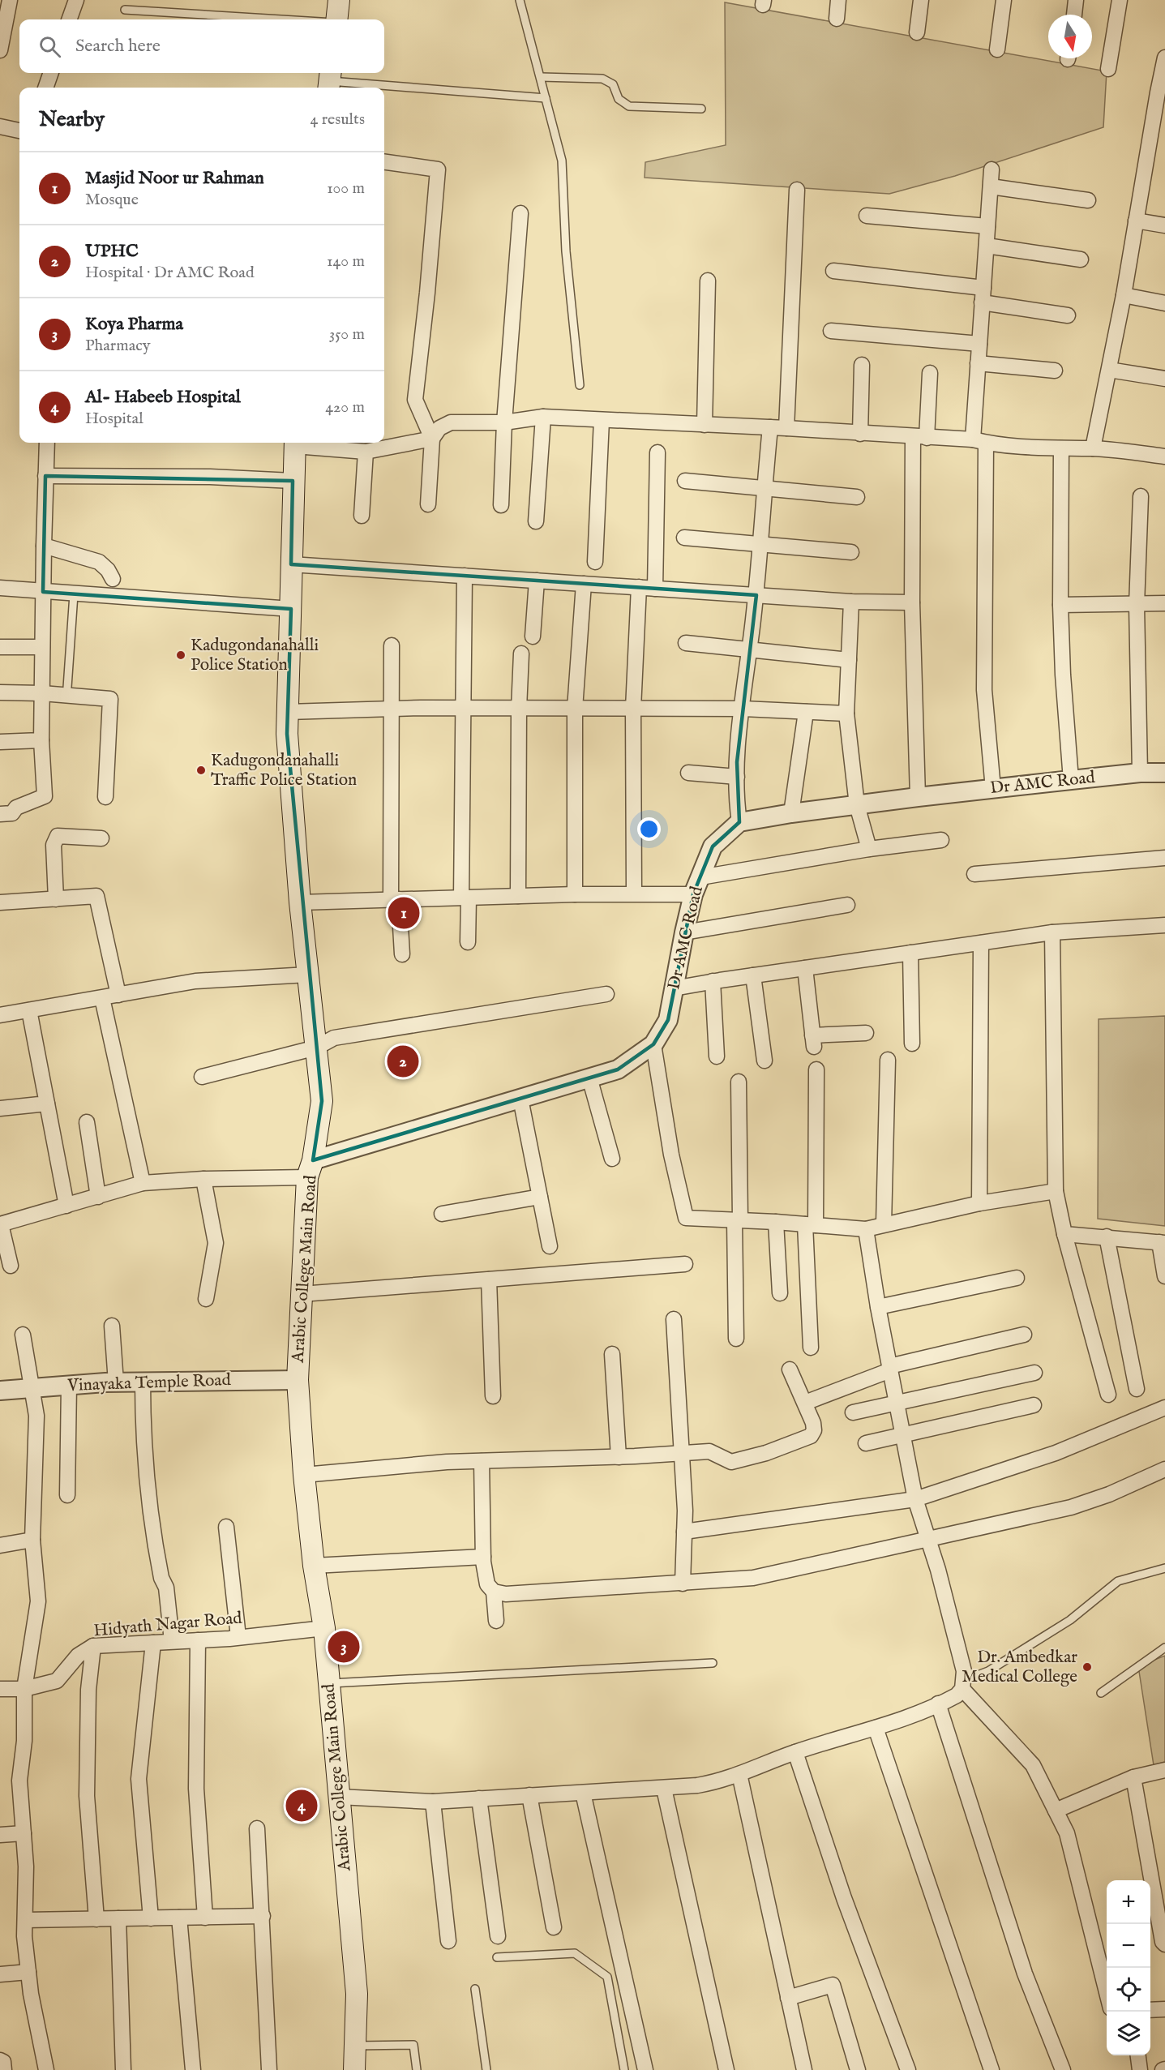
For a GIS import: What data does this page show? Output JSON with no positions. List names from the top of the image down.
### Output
{
  "streets": {
    "main road": ["Arabic College Main Road"],
    "street": ["Dr AMC Road", "Vinayaka Temple Road", "Hidyath Nagar Road"]
  },
  "crossings": [
    ["Dr AMC Road", "Arabic College Main Road"],
    ["Arabic College Main Road", "Vinayaka Temple Road"],
    ["Arabic College Main Road", "Hidyath Nagar Road"]
  ],
  "places": ["Kadugondanahalli Police Station", "Kadugondanahalli Traffic Police Station", "Dr. Ambedkar Medical College"],
  "north": "bottom",
  "page": {
    "search": "Search here",
    "heading": ["Nearby", "4 results"],
    "list": [
      {
        "mark": "1",
        "name": "Masjid Noor ur Rahman",
        "note": "Mosque",
        "value": "100 m"
      },
      {
        "mark": "2",
        "name": "UPHC",
        "note": "Hospital · Dr AMC Road",
        "value": "140 m"
      },
      {
        "mark": "3",
        "name": "Koya Pharma",
        "note": "Pharmacy",
        "value": "350 m"
      },
      {
        "mark": "4",
        "name": "Al- Habeeb Hospital",
        "note": "Hospital",
        "value": "420 m"
      }
    ],
    "pins": [
      "1",
      "2",
      "3",
      "4"
    ],
    "map_buttons": ["+", "−"]
  }
}
